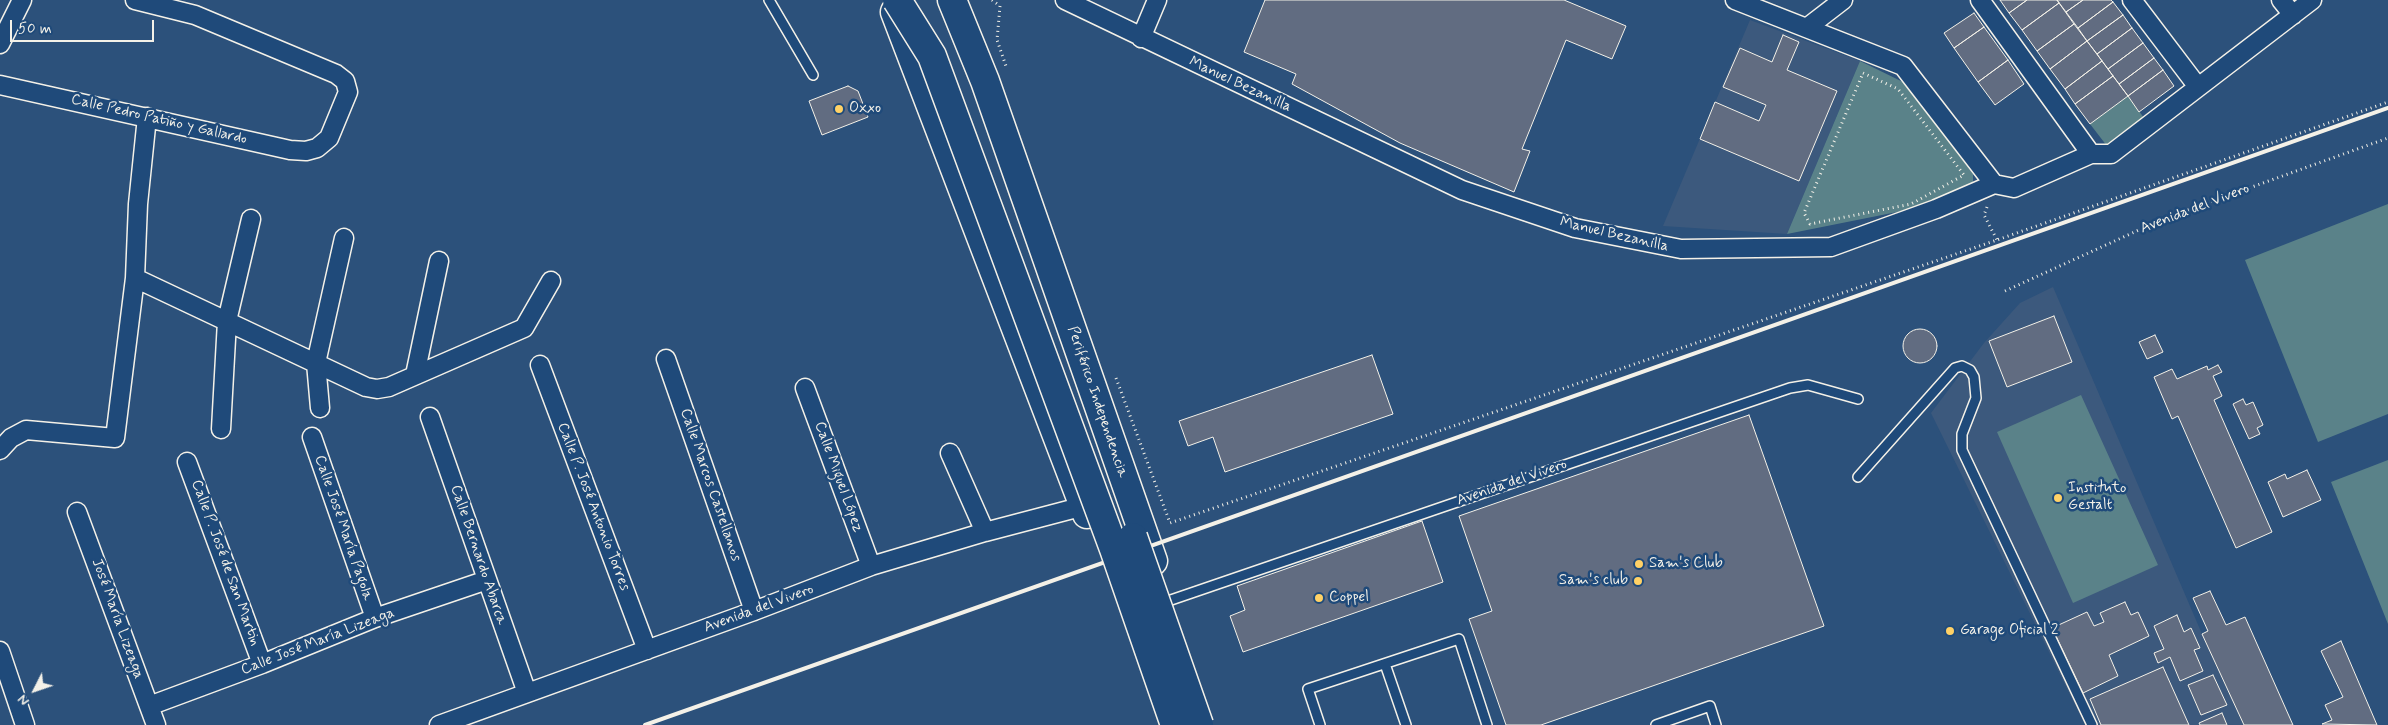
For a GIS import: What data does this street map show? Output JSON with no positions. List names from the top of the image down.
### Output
{
  "streets": {
    "highway": ["Periférico Independencia"],
    "street": [
      "Manuel Bezanilla",
      "Calle Pedro Patiño y Gallardo",
      "Avenida del Vivero",
      "Calle Miguel López",
      "Calle Marcos Castellanos",
      "Calle P. José Antonio Torres",
      "Calle José María Pagola",
      "Calle Bernardo Abarca",
      "Calle P. José de San Martin",
      "José María Lizeaga",
      "Calle José María Lizeaga"
    ]
  },
  "crossings": [
    ["Avenida del Vivero", "Periférico Independencia"],
    ["Avenida del Vivero", "Calle Miguel López"],
    ["Avenida del Vivero", "Calle Marcos Castellanos"],
    ["Avenida del Vivero", "Calle P. José Antonio Torres"],
    ["Avenida del Vivero", "Calle Bernardo Abarca"],
    ["Calle José María Pagola", "Calle José María Lizeaga"],
    ["Calle Bernardo Abarca", "Calle José María Lizeaga"],
    ["Calle P. José de San Martin", "Calle José María Lizeaga"],
    ["José María Lizeaga", "Calle José María Lizeaga"]
  ],
  "places": [
    "Oxxo",
    "Instituto Gestalt",
    "Sam's Club",
    "Sam's club",
    "Coppel",
    "Garage Oficial 2"
  ],
  "scale_bar": "50 m",
  "north": "bottom left"
}
